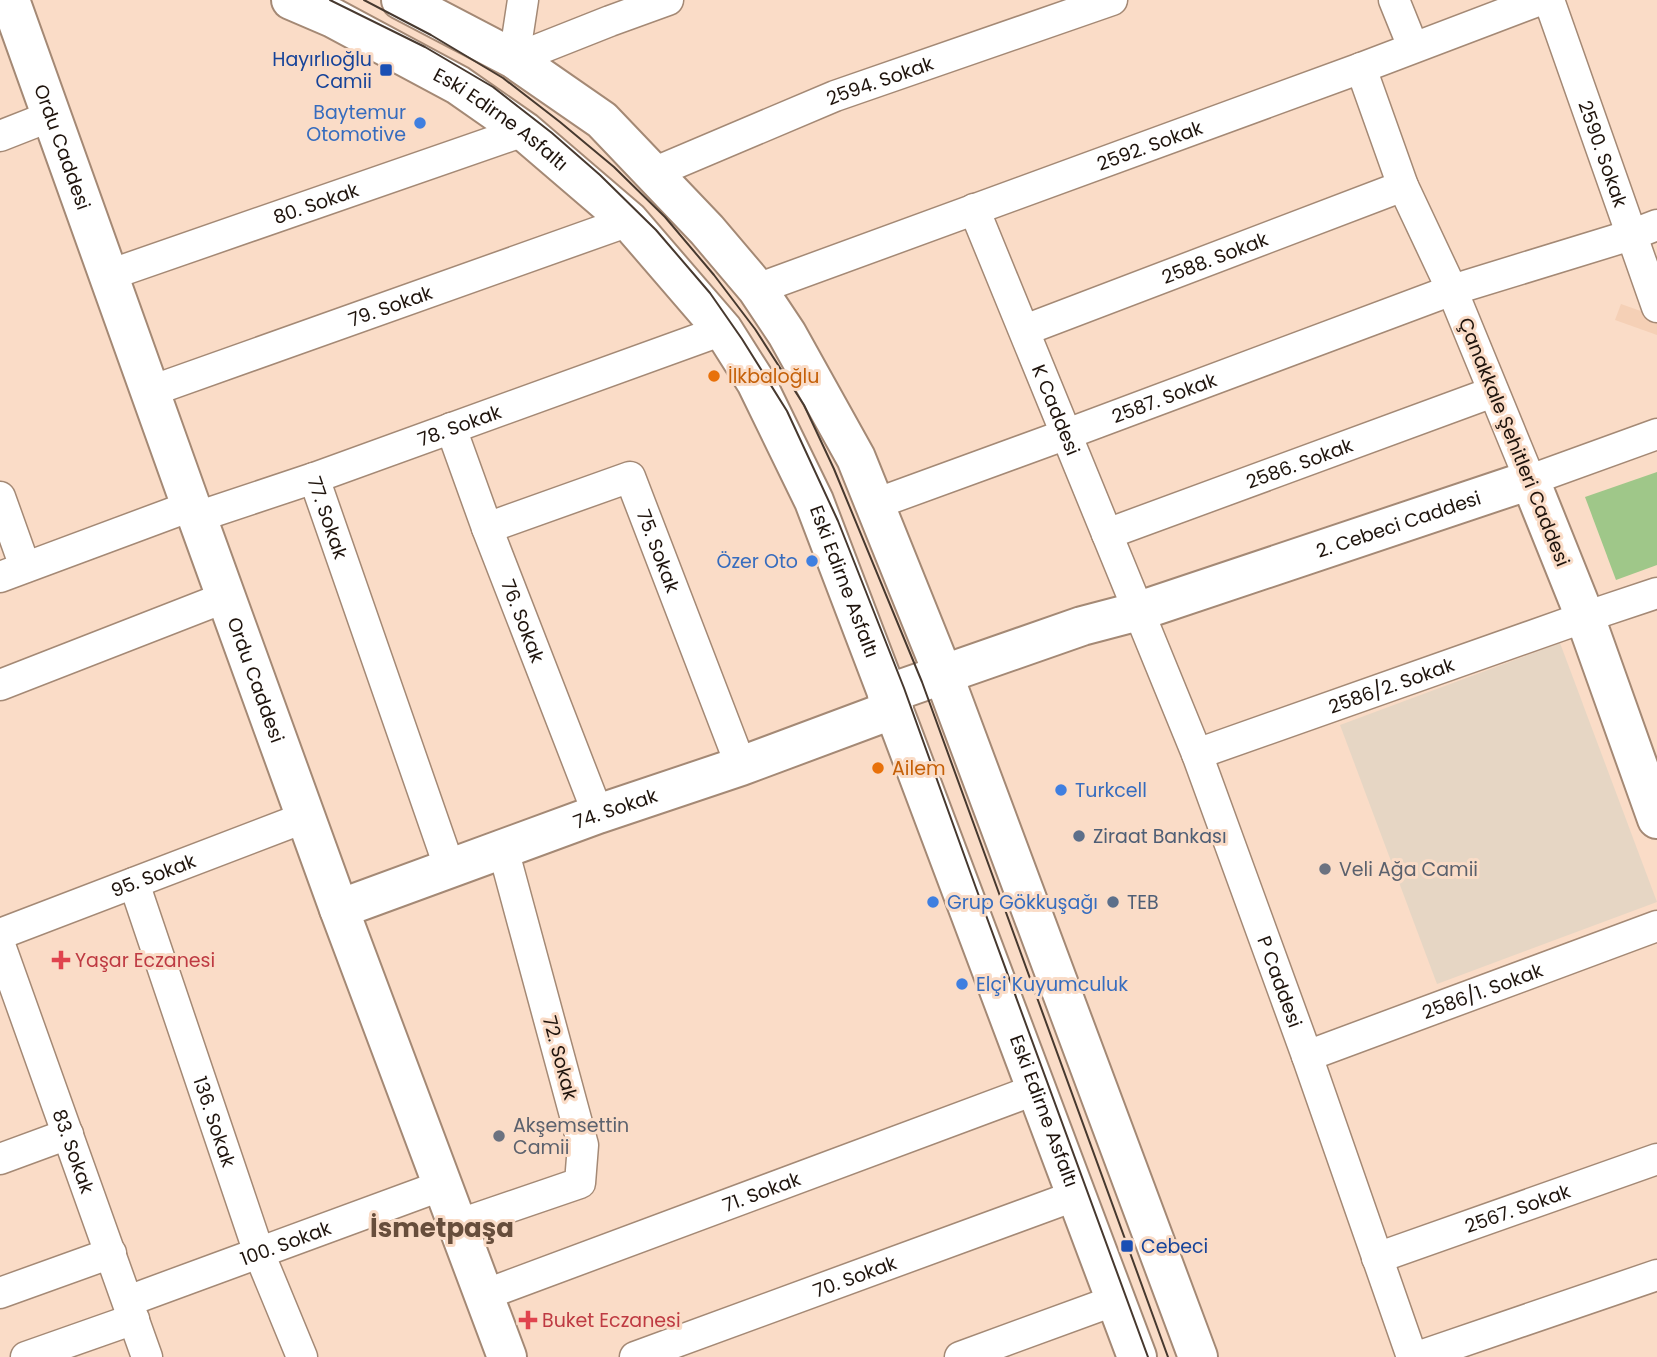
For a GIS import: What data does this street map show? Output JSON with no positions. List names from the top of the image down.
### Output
{
  "streets": {
    "main road": [
      "Eski Edirne Asfaltı",
      "Ordu Caddesi",
      "Çanakkale Şehitleri Caddesi",
      "2. Cebeci Caddesi",
      "74. Sokak"
    ],
    "street": [
      "2594. Sokak",
      "2592. Sokak",
      "2590. Sokak",
      "80. Sokak",
      "2588. Sokak",
      "79. Sokak",
      "2587. Sokak",
      "K Caddesi",
      "78. Sokak",
      "2586. Sokak",
      "77. Sokak",
      "75. Sokak",
      "76. Sokak",
      "2586/2. Sokak",
      "95. Sokak",
      "P Caddesi",
      "2586/1. Sokak",
      "72. Sokak",
      "136. Sokak",
      "83. Sokak",
      "71. Sokak",
      "2567. Sokak",
      "100. Sokak",
      "70. Sokak"
    ]
  },
  "crossings": [
    ["Eski Edirne Asfaltı", "80. Sokak"],
    ["Eski Edirne Asfaltı", "79. Sokak"],
    ["Eski Edirne Asfaltı", "78. Sokak"],
    ["Eski Edirne Asfaltı", "74. Sokak"],
    ["Eski Edirne Asfaltı", "71. Sokak"],
    ["Eski Edirne Asfaltı", "70. Sokak"],
    ["2592. Sokak", "K Caddesi"],
    ["2592. Sokak", "Çanakkale Şehitleri Caddesi"],
    ["Ordu Caddesi", "80. Sokak"],
    ["Ordu Caddesi", "79. Sokak"],
    ["Ordu Caddesi", "78. Sokak"],
    ["Ordu Caddesi", "74. Sokak"],
    ["Ordu Caddesi", "95. Sokak"],
    ["Ordu Caddesi", "72. Sokak"],
    ["Ordu Caddesi", "71. Sokak"],
    ["Ordu Caddesi", "100. Sokak"],
    ["2590. Sokak", "2587. Sokak"],
    ["2588. Sokak", "K Caddesi"],
    ["2588. Sokak", "Çanakkale Şehitleri Caddesi"],
    ["2587. Sokak", "K Caddesi"],
    ["2587. Sokak", "Çanakkale Şehitleri Caddesi"],
    ["K Caddesi", "2586. Sokak"],
    ["K Caddesi", "2. Cebeci Caddesi"],
    ["K Caddesi", "P Caddesi"],
    ["78. Sokak", "77. Sokak"],
    ["78. Sokak", "76. Sokak"],
    ["Çanakkale Şehitleri Caddesi", "2586. Sokak"],
    ["Çanakkale Şehitleri Caddesi", "2. Cebeci Caddesi"],
    ["Çanakkale Şehitleri Caddesi", "2586/2. Sokak"],
    ["2. Cebeci Caddesi", "74. Sokak"],
    ["2. Cebeci Caddesi", "P Caddesi"],
    ["77. Sokak", "74. Sokak"],
    ["75. Sokak", "76. Sokak"],
    ["75. Sokak", "74. Sokak"],
    ["76. Sokak", "74. Sokak"],
    ["2586/2. Sokak", "P Caddesi"],
    ["74. Sokak", "72. Sokak"],
    ["95. Sokak", "136. Sokak"],
    ["P Caddesi", "2586/1. Sokak"],
    ["P Caddesi", "2567. Sokak"],
    ["136. Sokak", "100. Sokak"],
    ["83. Sokak", "100. Sokak"]
  ],
  "districts": ["İsmetpaşa"],
  "places": {
    "transit": ["Hayırlıoğlu Camii", "Cebeci"],
    "other": [
      "Baytemur Otomotive",
      "İlkbaloğlu",
      "Özer Oto",
      "Ailem",
      "Turkcell",
      "Ziraat Bankası",
      "Veli Ağa Camii",
      "Grup Gökkuşağı",
      "TEB",
      "Elçi Kuyumculuk",
      "Akşemsettin Camii"
    ],
    "health": ["Yaşar Eczanesi", "Buket Eczanesi"]
  }
}
